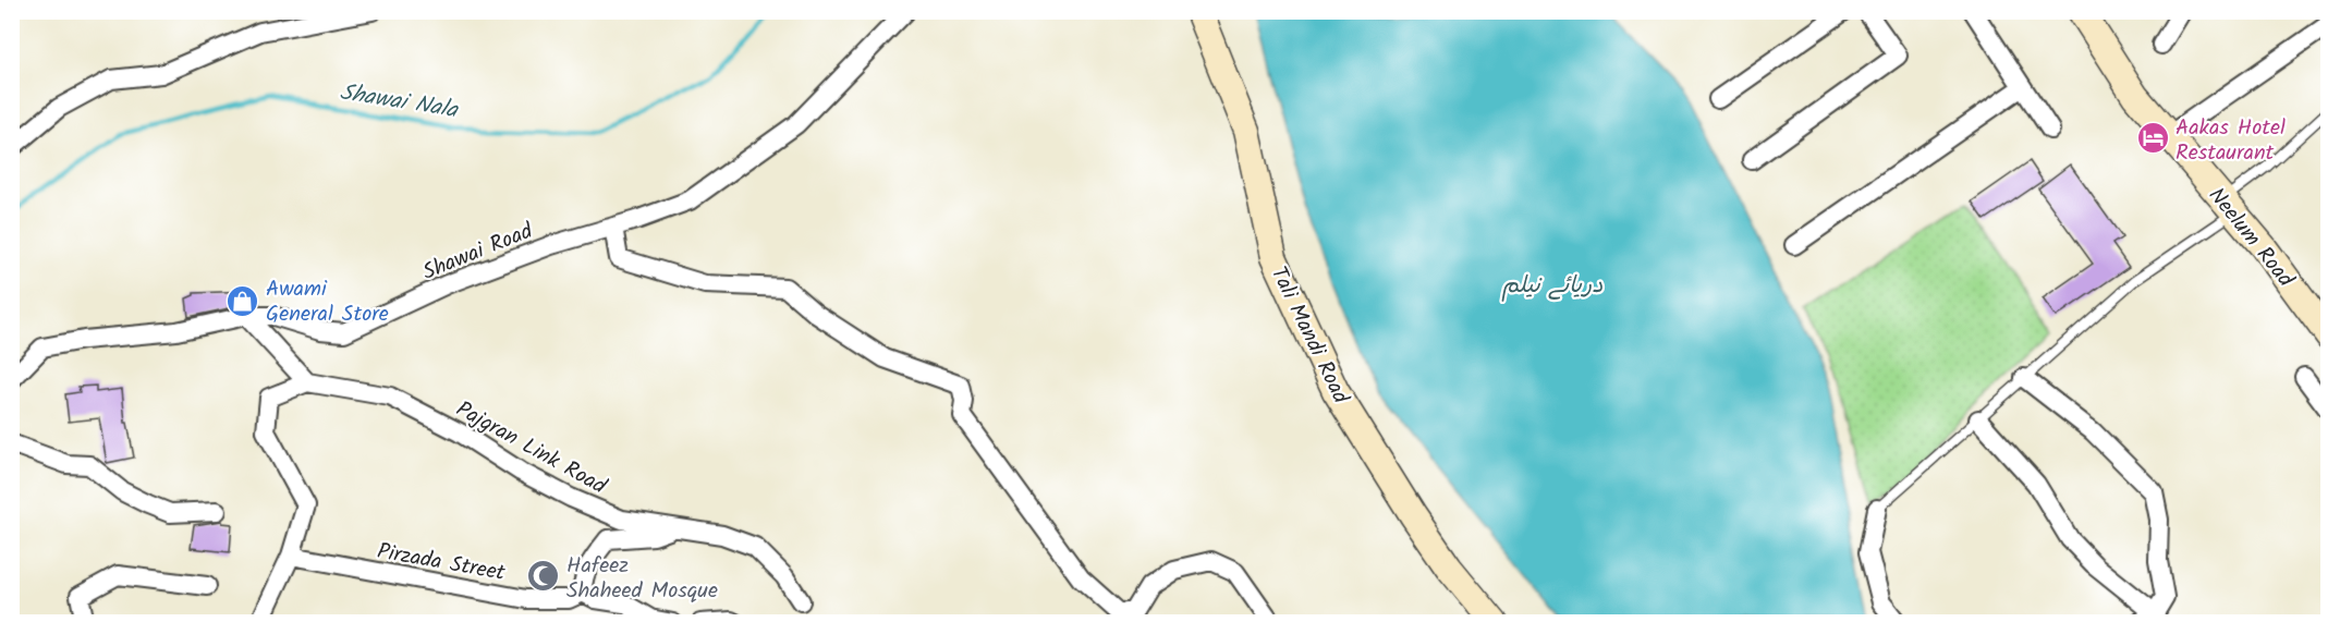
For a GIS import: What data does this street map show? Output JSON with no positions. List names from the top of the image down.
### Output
{
  "streets": {
    "street": [
      "Neelum Road",
      "Shawai Road",
      "Tali Mandi Road",
      "Pajgran Link Road",
      "Pirzada Street"
    ]
  },
  "water": ["Shawai Nala", "دریائے نیلم"],
  "places": {
    "hotel": ["Aakas Hotel Restaurant"],
    "shop": ["Awami General Store"],
    "mosque": ["Hafeez Shaheed Mosque"]
  }
}
